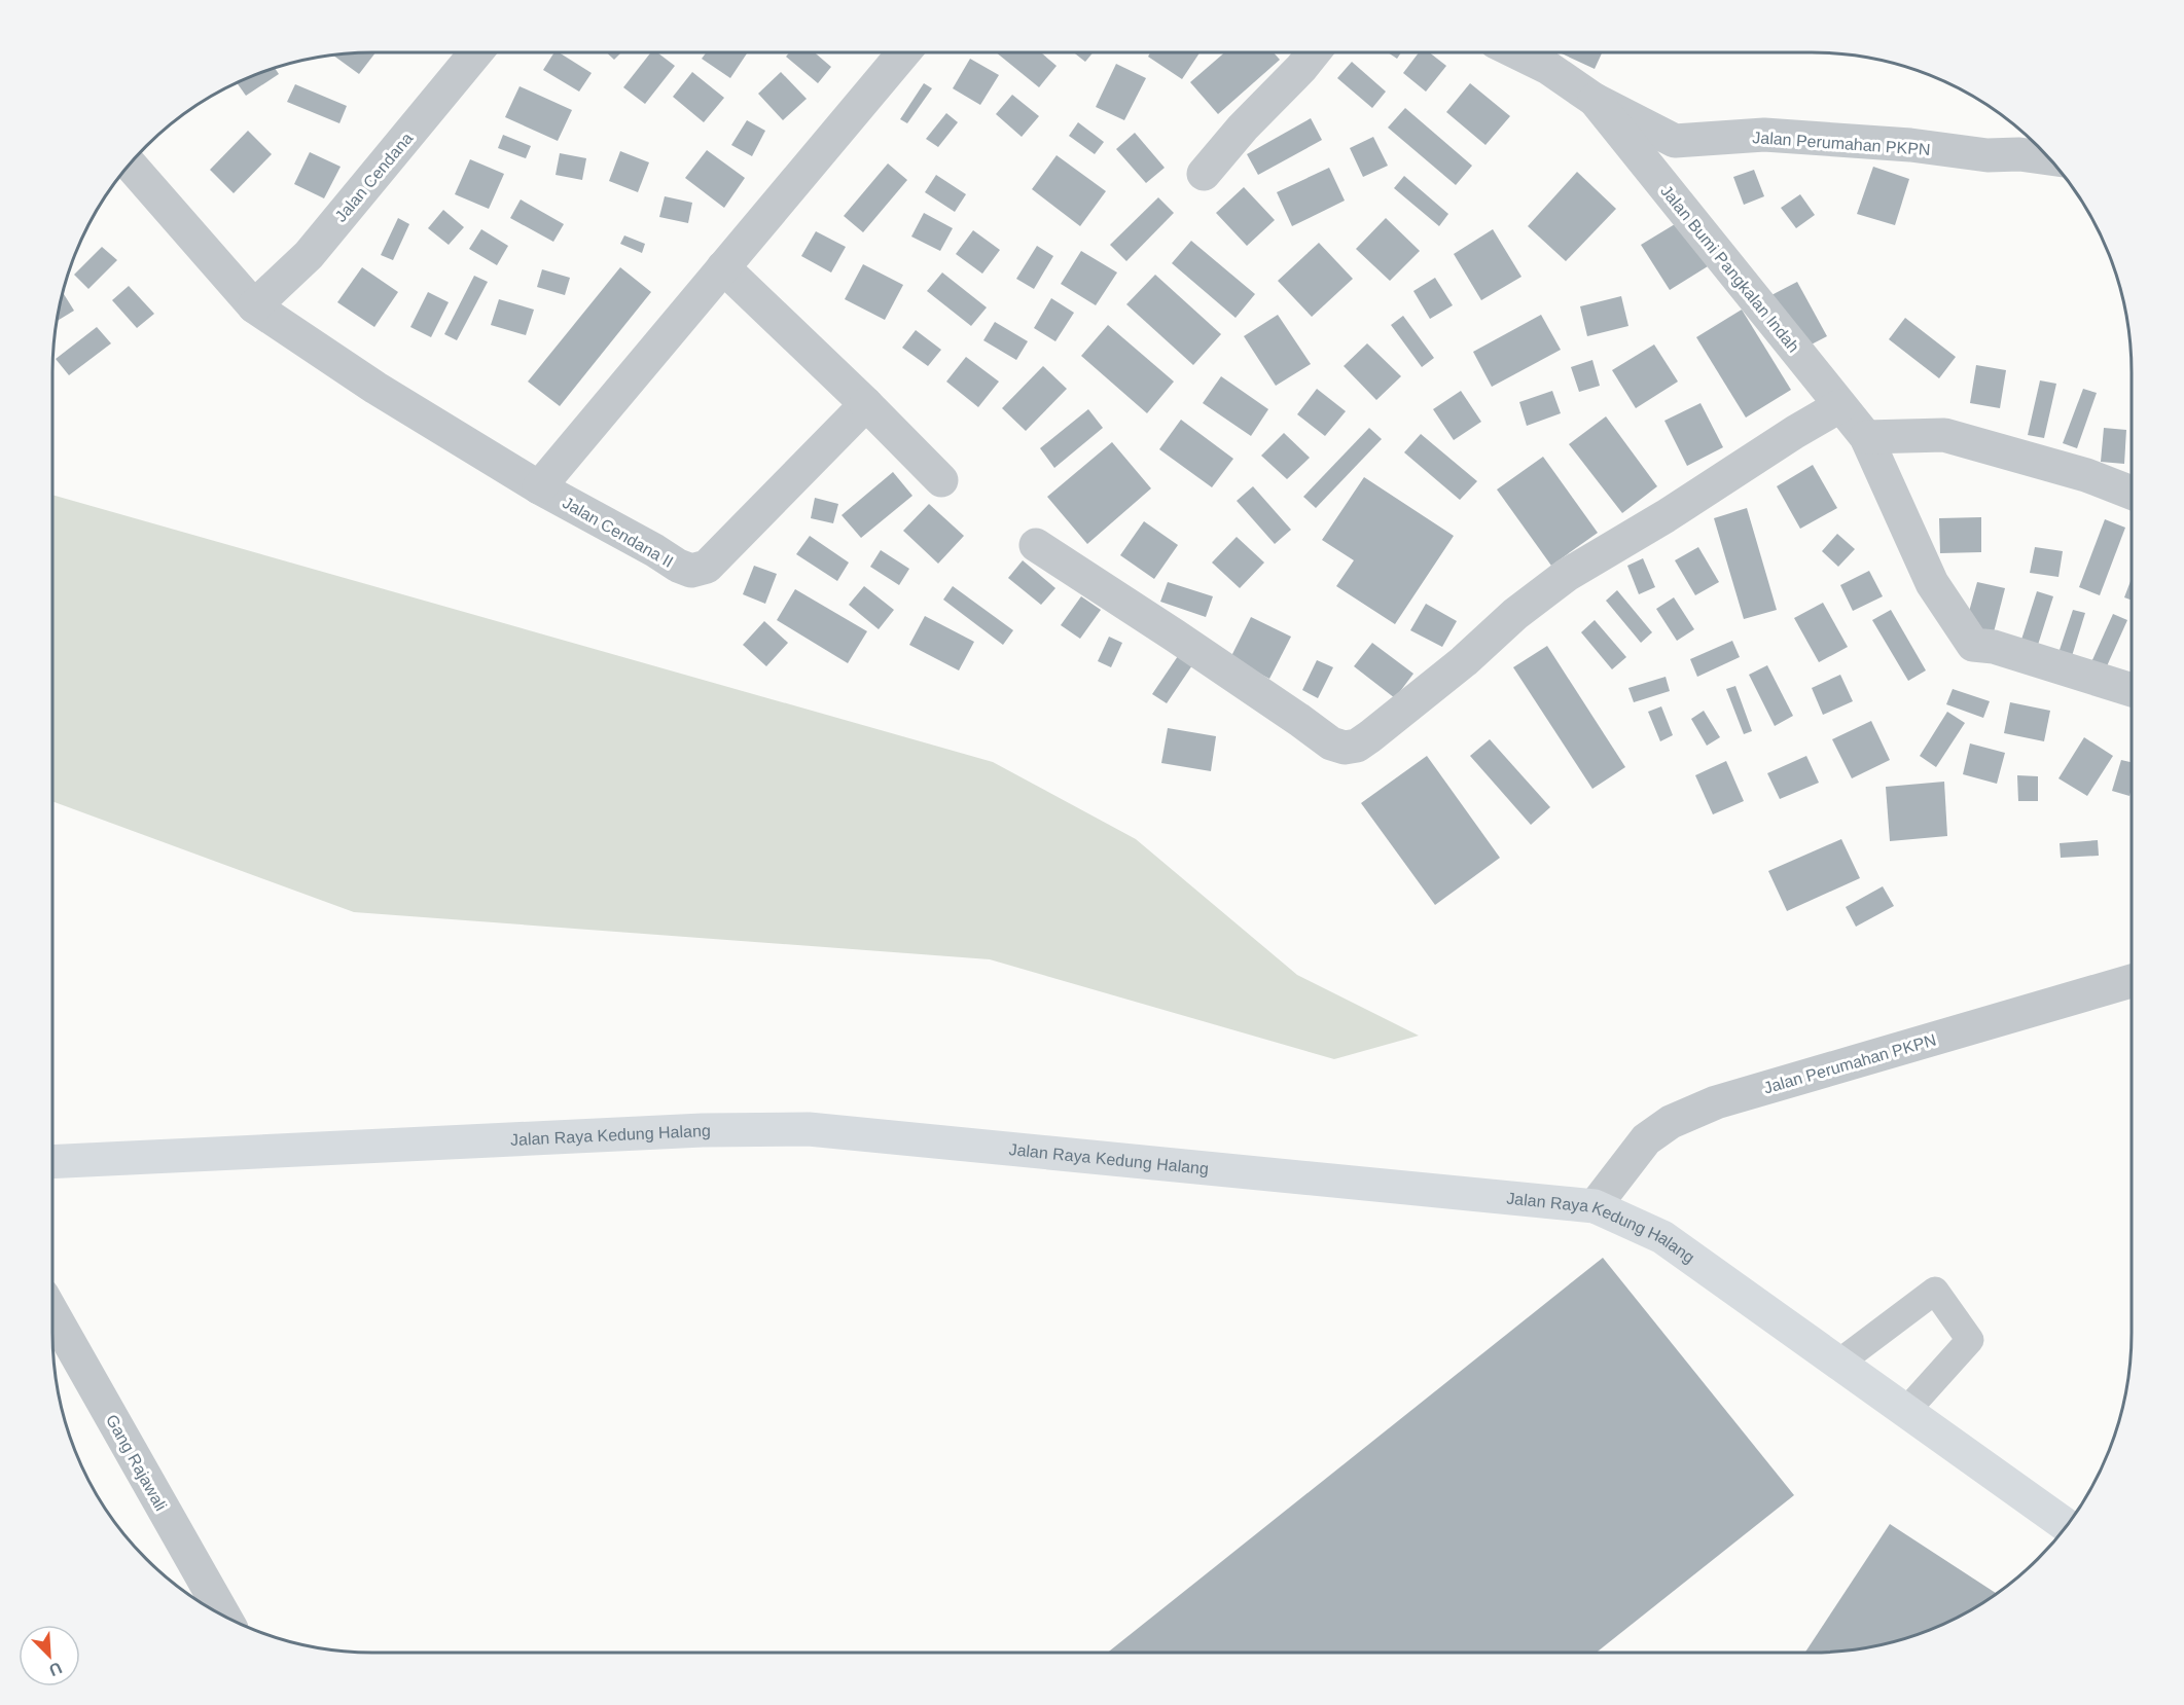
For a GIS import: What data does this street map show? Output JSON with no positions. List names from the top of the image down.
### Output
{
  "streets": {
    "main road": ["Jalan Raya Kedung Halang"],
    "street": [
      "Jalan Perumahan PKPN",
      "Jalan Cendana",
      "Jalan Bumi Pangkalan Indah",
      "Jalan Cendana II",
      "Gang Rajawali"
    ]
  },
  "crossings": [
    ["Jalan Perumahan PKPN", "Jalan Bumi Pangkalan Indah"],
    ["Jalan Perumahan PKPN", "Jalan Raya Kedung Halang"]
  ],
  "north": "bottom right"
}
